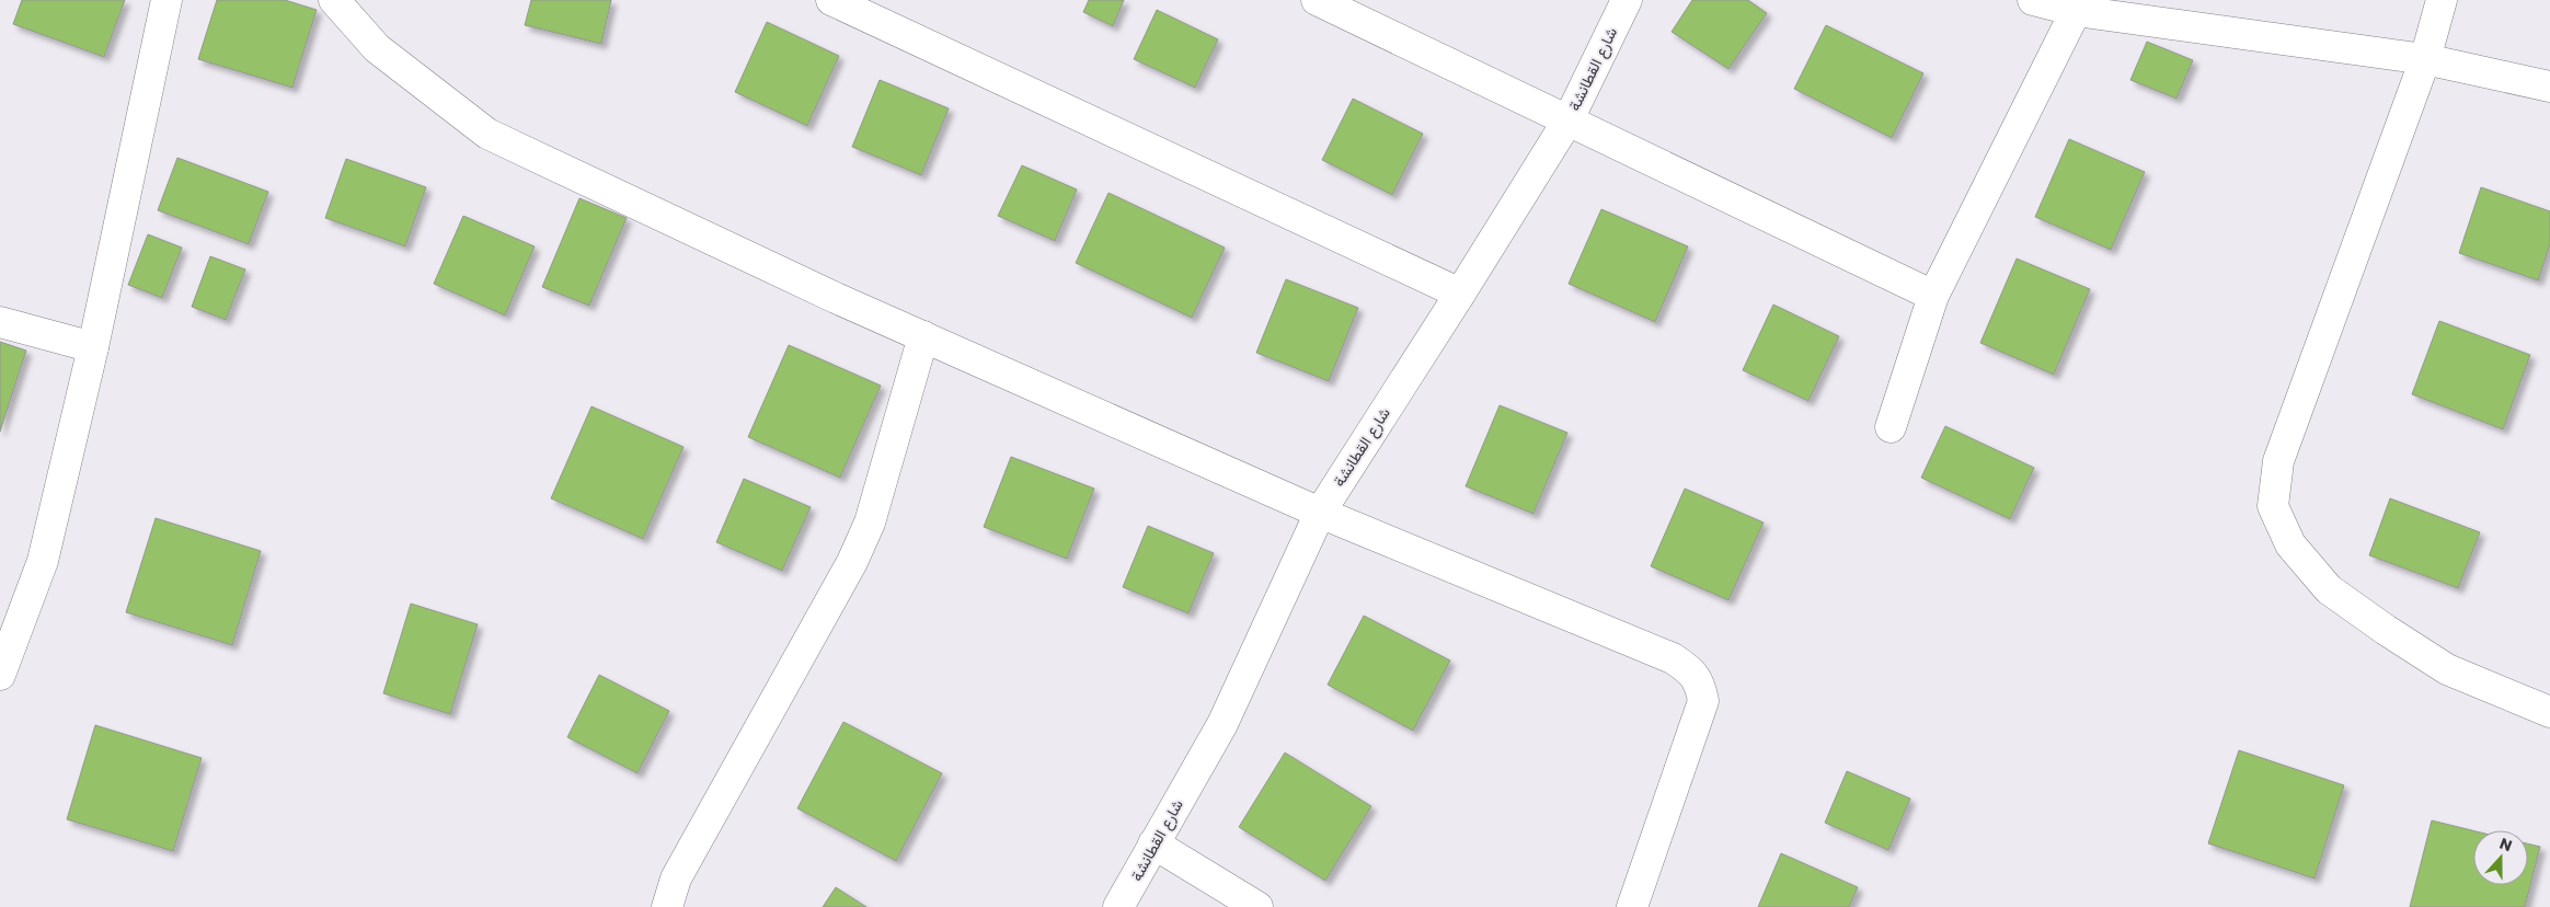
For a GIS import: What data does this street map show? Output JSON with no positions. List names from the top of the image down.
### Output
{
  "streets": {
    "street": ["شارع القطانشة"]
  },
  "north": "top"
}
